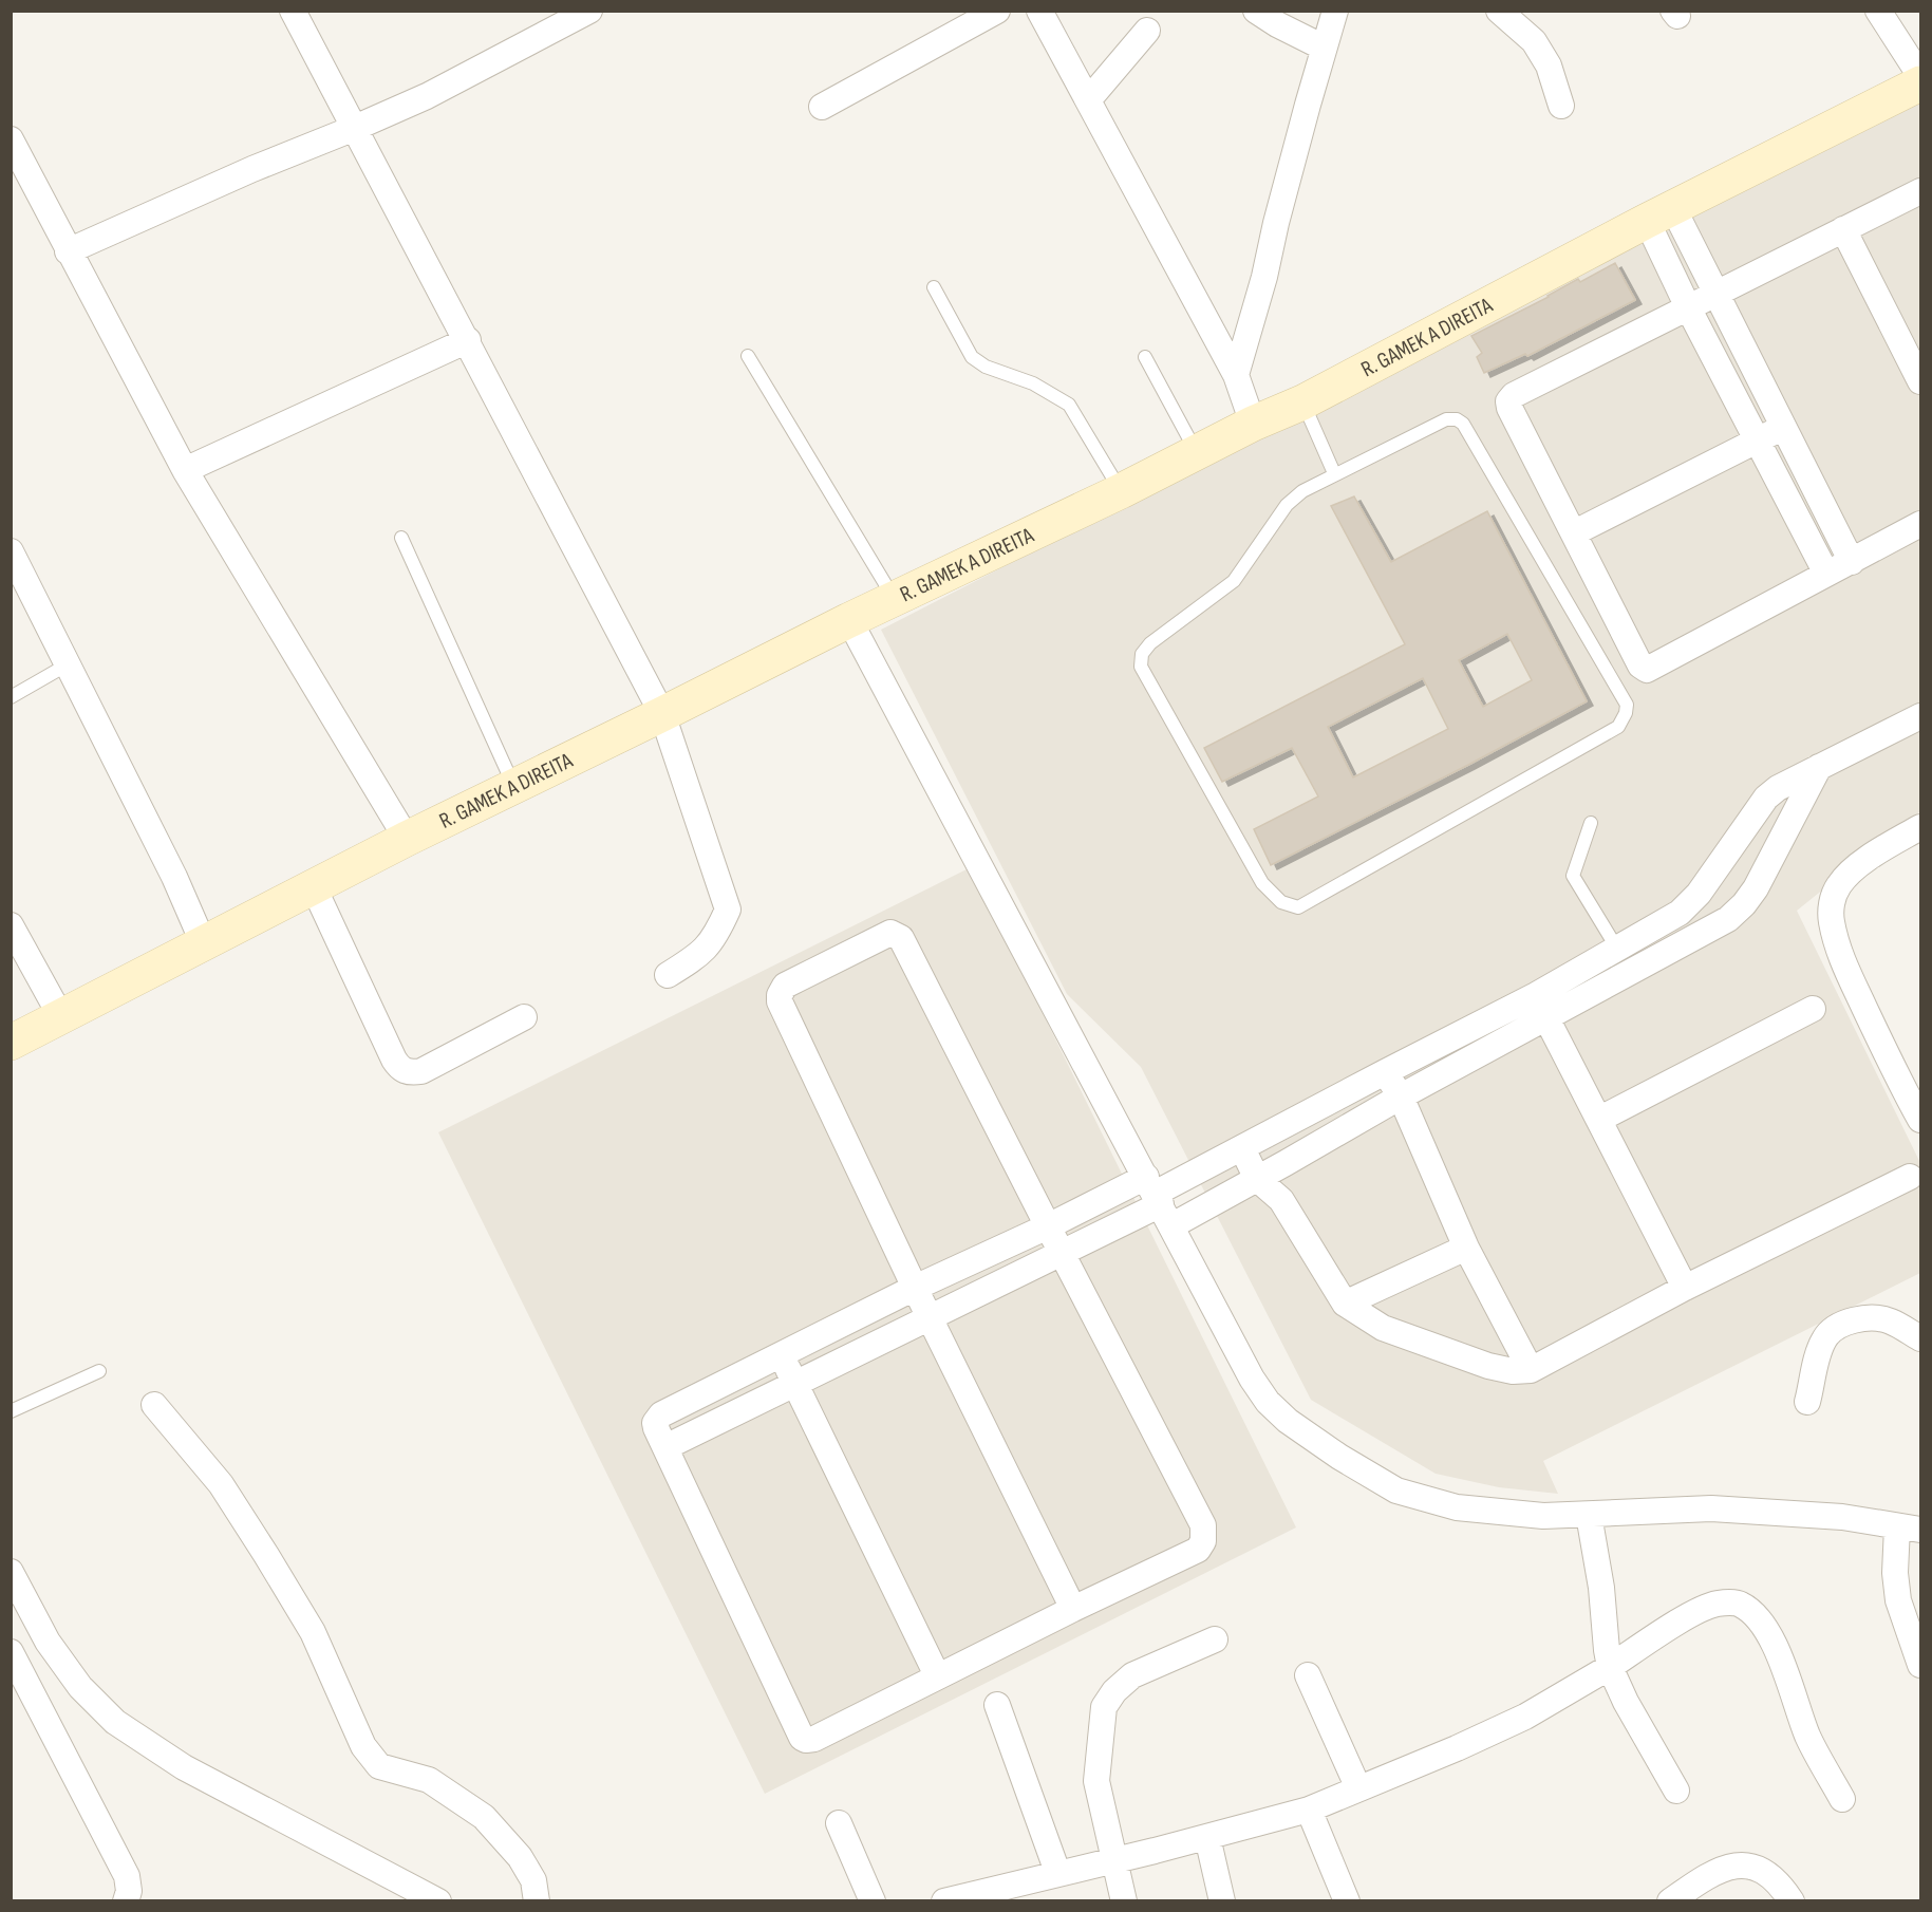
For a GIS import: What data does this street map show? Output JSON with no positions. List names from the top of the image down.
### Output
{
  "streets": {
    "main road": ["R. GAMEK A DIREITA"]
  }
}
